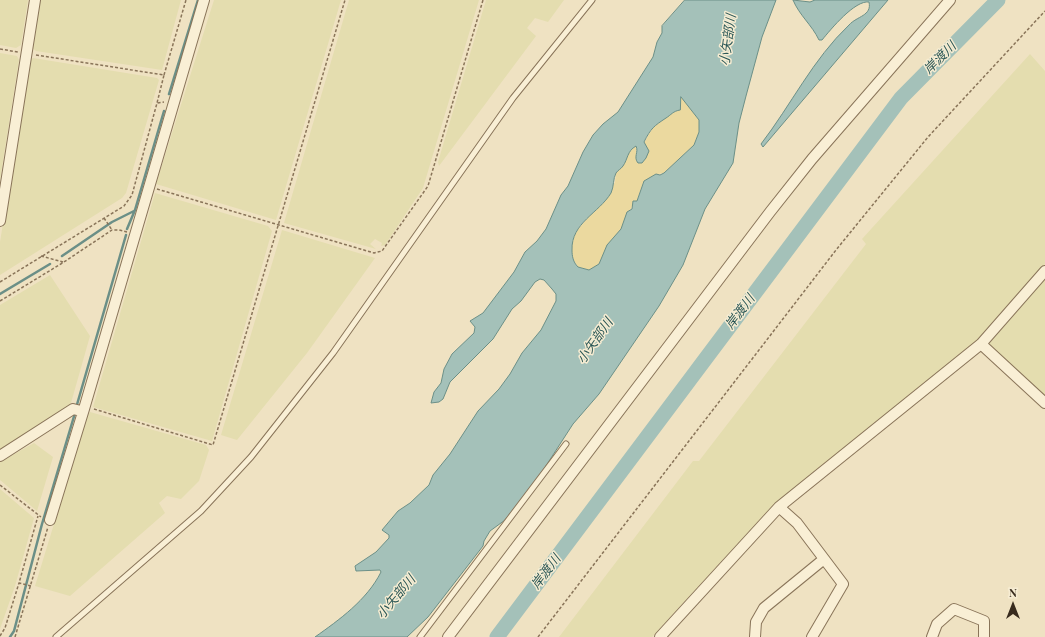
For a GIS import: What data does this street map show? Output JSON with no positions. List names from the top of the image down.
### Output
{
  "water": ["小矢部川", "岸渡川"],
  "north": "top"
}
